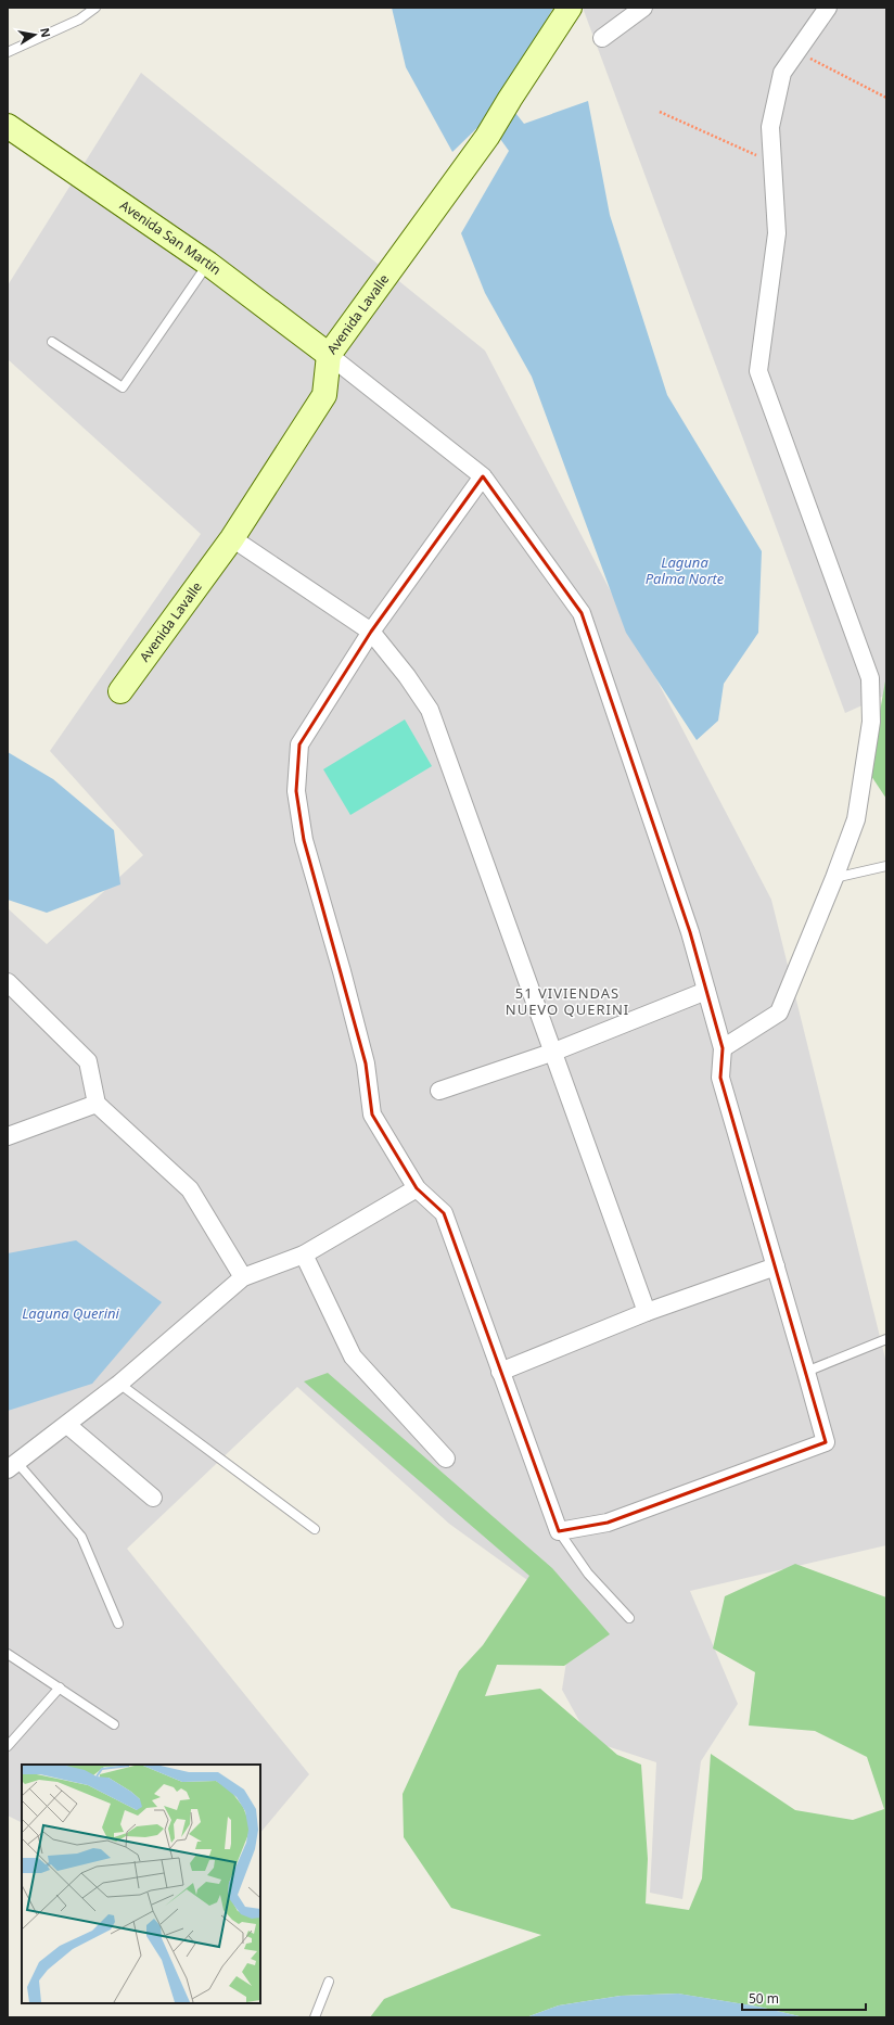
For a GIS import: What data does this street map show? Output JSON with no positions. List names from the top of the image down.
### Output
{
  "streets": {
    "street": ["Avenida San Martín", "Avenida Lavalle"]
  },
  "crossings": [
    ["Avenida San Martín", "Avenida Lavalle"]
  ],
  "districts": ["51 VIVIENDAS NUEVO QUERINI"],
  "water": ["Laguna Palma Norte", "Laguna Querini"],
  "scale_bar": "50 m",
  "north": "right"
}
